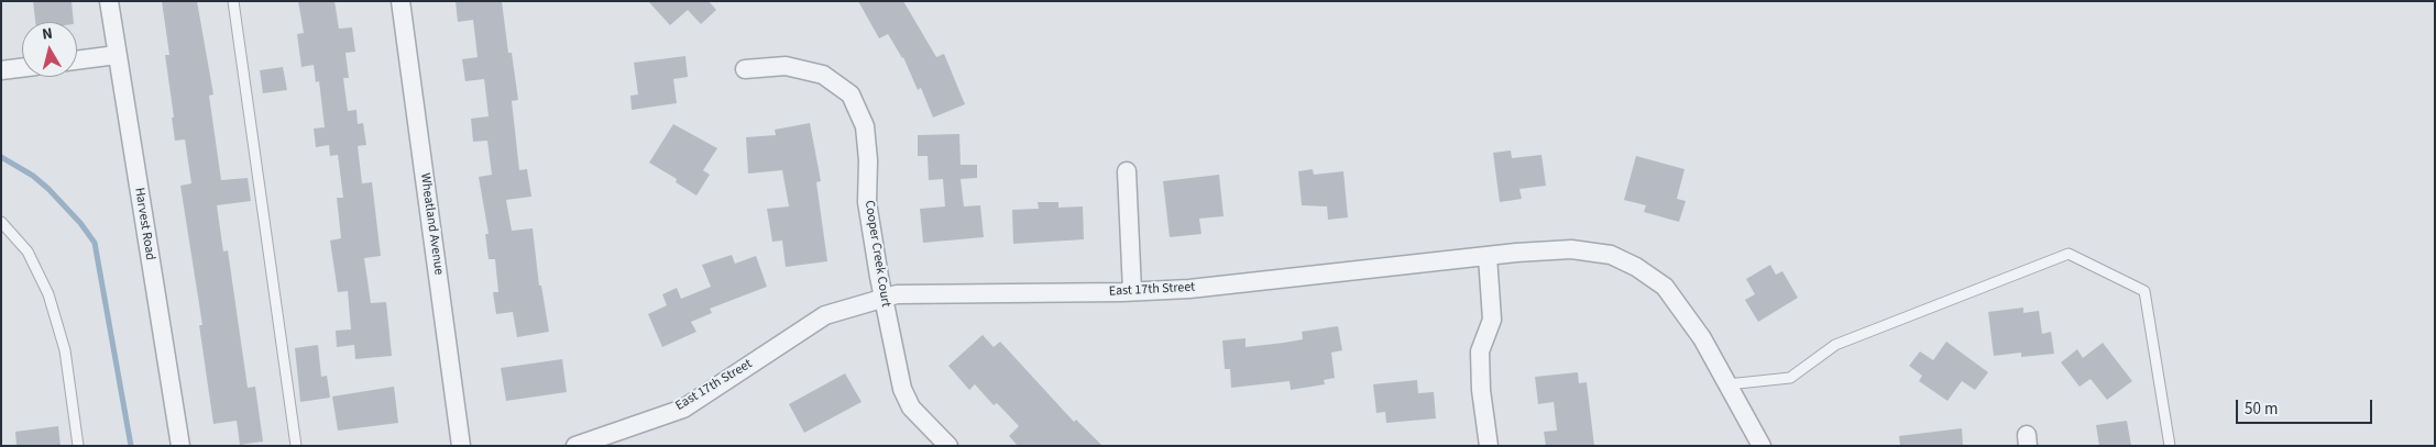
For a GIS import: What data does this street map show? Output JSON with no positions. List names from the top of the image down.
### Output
{
  "streets": {
    "street": [
      "Harvest Road",
      "Wheatland Avenue",
      "Cooper Creek Court",
      "East 17th Street"
    ]
  },
  "crossings": [
    ["Cooper Creek Court", "East 17th Street"]
  ],
  "scale_bar": "50 m",
  "north": "top"
}
